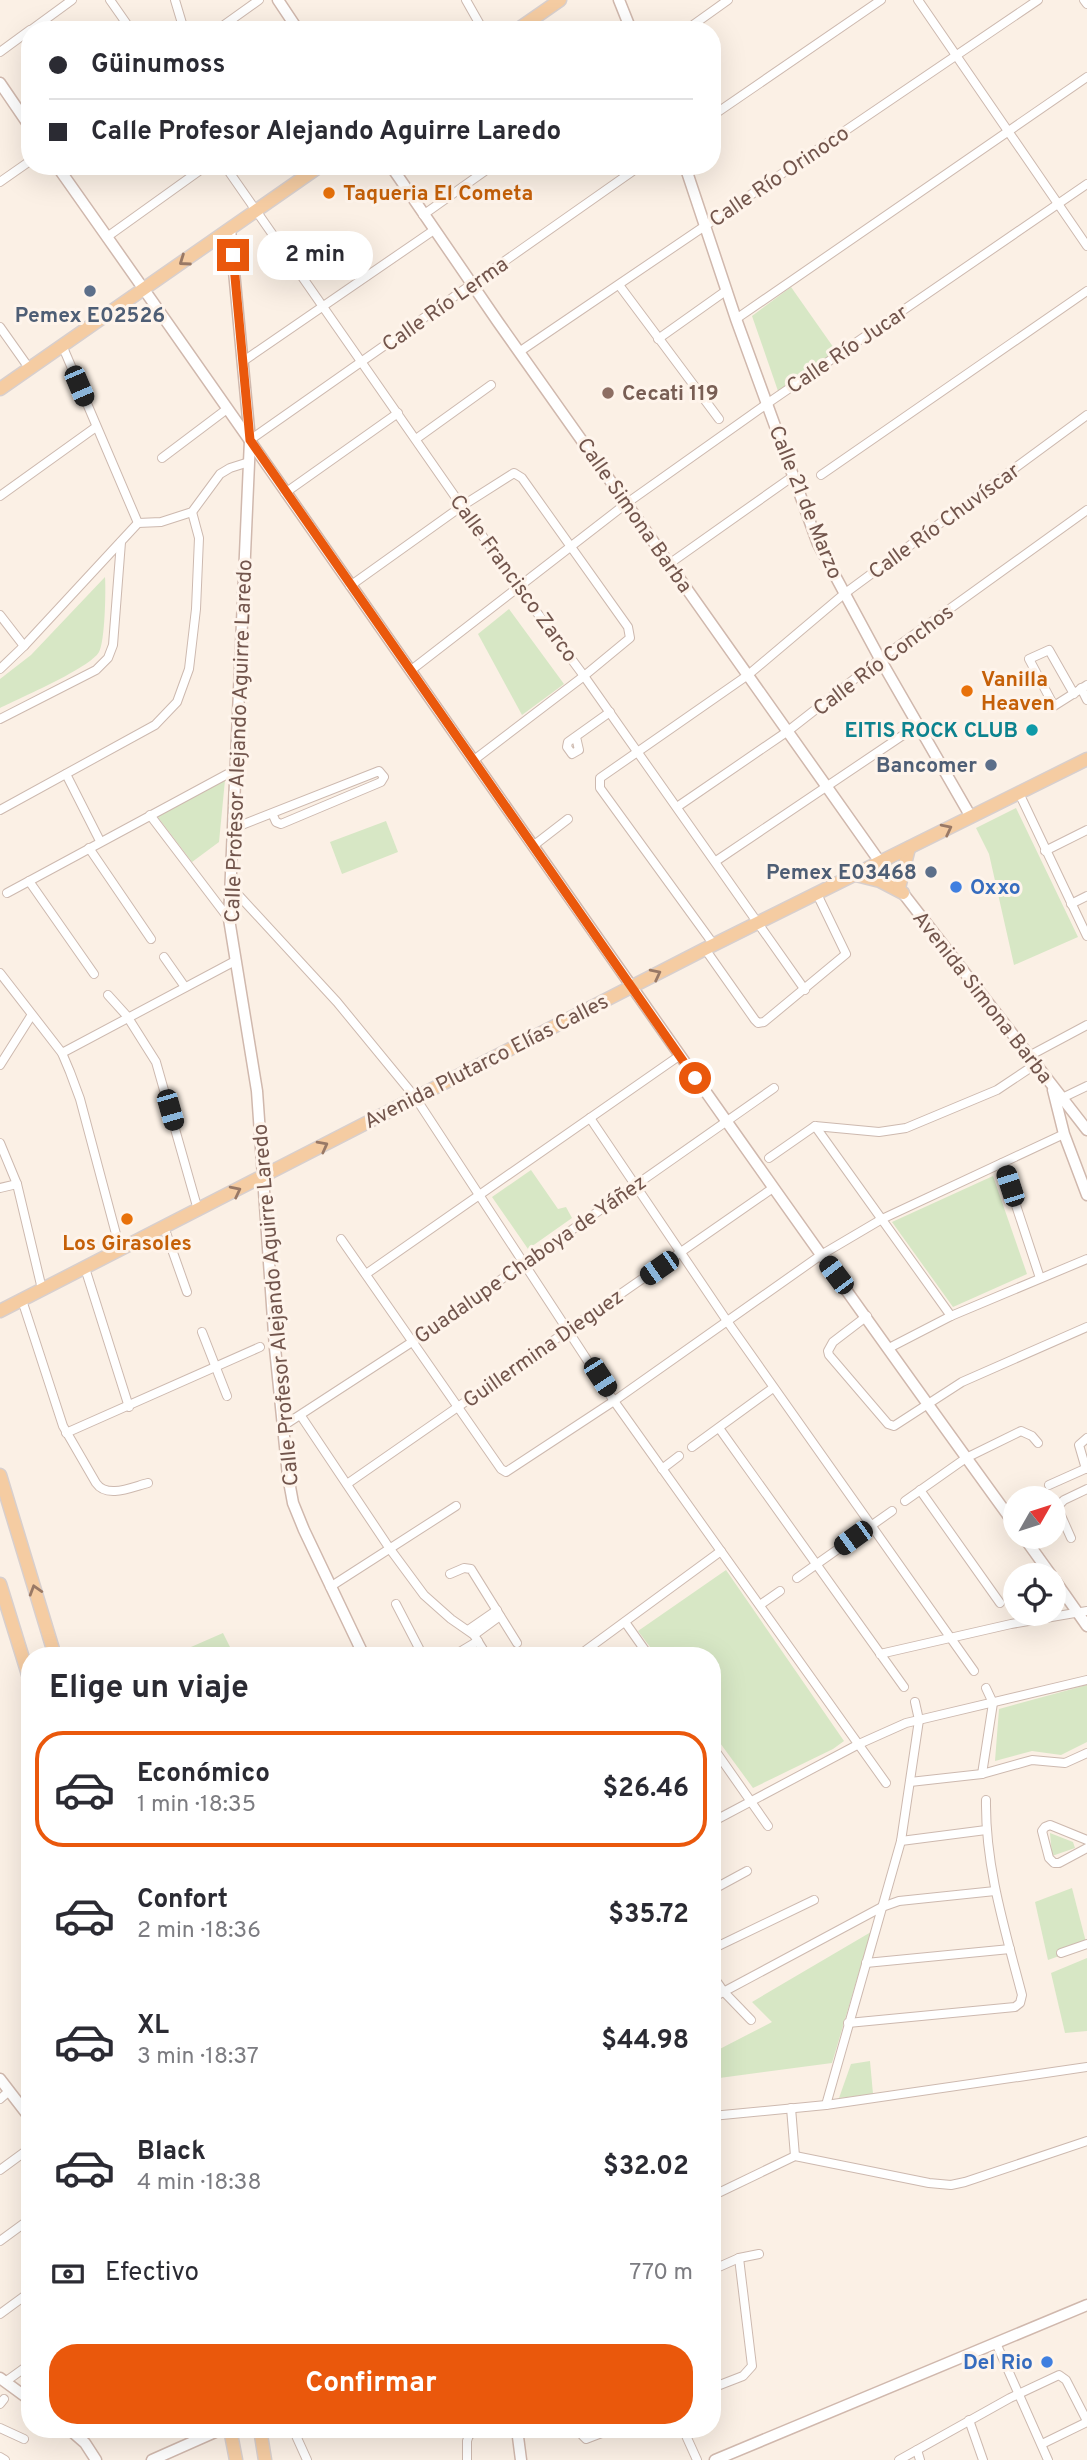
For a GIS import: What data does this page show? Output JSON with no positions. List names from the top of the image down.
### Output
{
  "streets": {
    "main road": ["Avenida Plutarco Elías Calles"],
    "street": [
      "Calle Río Orinoco",
      "Calle Río Lerma",
      "Calle Río Jucar",
      "Calle 21 de Marzo",
      "Calle Simona Barba",
      "Calle Río Chuvíscar",
      "Calle Francisco Zarco",
      "Calle Río Conchos",
      "Calle Profesor Alejando Aguirre Laredo",
      "Avenida Simona Barba",
      "Guadalupe Chaboya de Yáñez",
      "Guillermina Dieguez"
    ]
  },
  "crossings": [
    ["Calle Río Orinoco", "Calle 21 de Marzo"],
    ["Calle Río Orinoco", "Calle Simona Barba"],
    ["Calle Río Lerma", "Calle Simona Barba"],
    ["Calle Río Lerma", "Calle Francisco Zarco"],
    ["Calle Río Lerma", "Calle Profesor Alejando Aguirre Laredo"],
    ["Calle Río Jucar", "Calle 21 de Marzo"],
    ["Calle Río Jucar", "Calle Simona Barba"],
    ["Calle Río Jucar", "Calle Francisco Zarco"],
    ["Calle 21 de Marzo", "Calle Río Chuvíscar"],
    ["Calle 21 de Marzo", "Calle Río Conchos"],
    ["Calle 21 de Marzo", "Avenida Plutarco Elías Calles"],
    ["Calle Simona Barba", "Calle Río Chuvíscar"],
    ["Calle Simona Barba", "Calle Río Conchos"],
    ["Calle Simona Barba", "Avenida Simona Barba"],
    ["Calle Simona Barba", "Avenida Plutarco Elías Calles"],
    ["Calle Río Chuvíscar", "Calle Francisco Zarco"],
    ["Calle Río Chuvíscar", "Avenida Plutarco Elías Calles"],
    ["Calle Francisco Zarco", "Calle Río Conchos"],
    ["Calle Francisco Zarco", "Avenida Plutarco Elías Calles"],
    ["Calle Profesor Alejando Aguirre Laredo", "Avenida Plutarco Elías Calles"],
    ["Calle Profesor Alejando Aguirre Laredo", "Guadalupe Chaboya de Yáñez"],
    ["Avenida Simona Barba", "Avenida Plutarco Elías Calles"]
  ],
  "places": [
    "Taqueria El Cometa",
    "Pemex E02526",
    "Cecati 119",
    "Vanilla Heaven",
    "EITIS ROCK CLUB",
    "Bancomer",
    "Pemex E03468",
    "Oxxo",
    "Los Girasoles",
    "Del Rio"
  ],
  "north": "top right",
  "page": {
    "banner": ["Güinumoss", "Calle Profesor Alejando Aguirre Laredo"],
    "bubble": "2 min",
    "heading": "Elige un viaje",
    "list": [
      {
        "name": "Económico",
        "note": "1 min · 18:35",
        "value": "$26.46"
      },
      {
        "name": "Confort",
        "note": "2 min · 18:36",
        "value": "$35.72"
      },
      {
        "name": "XL",
        "note": "3 min · 18:37",
        "value": "$44.98"
      },
      {
        "name": "Black",
        "note": "4 min · 18:38",
        "value": "$32.02"
      }
    ],
    "pay": ["Efectivo", "770 m"],
    "buttons": "Confirmar"
  }
}
